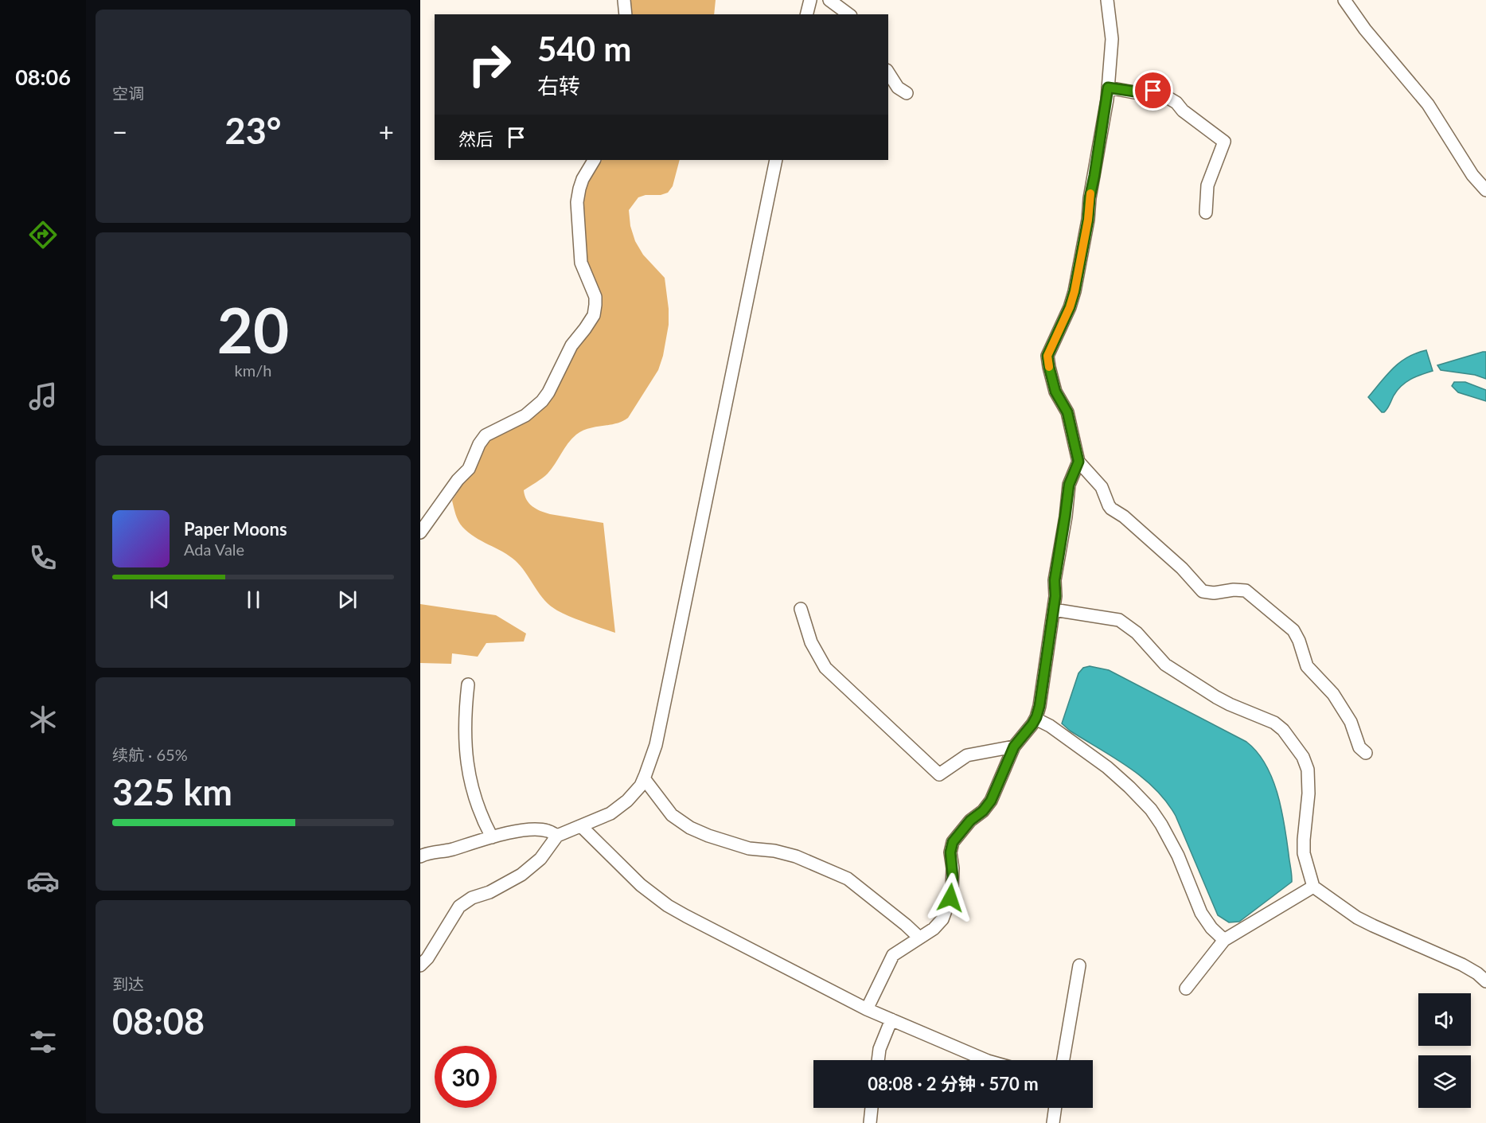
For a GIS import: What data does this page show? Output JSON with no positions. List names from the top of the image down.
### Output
{
  "page": {
    "tabs": "08:06",
    "tile": [
      "空调",
      ["20", "km/h"],
      ["续航 · 65%", "325 km"],
      ["到达", "08:08"]
    ],
    "turn": ["540 m", "右转"],
    "heat": ["−", "23°", "+"],
    "then": "然后",
    "song": ["Paper Moons", "Ada Vale"],
    "limit": "30",
    "trip": "08:08 · 2 分钟 · 570 m"
  }
}
